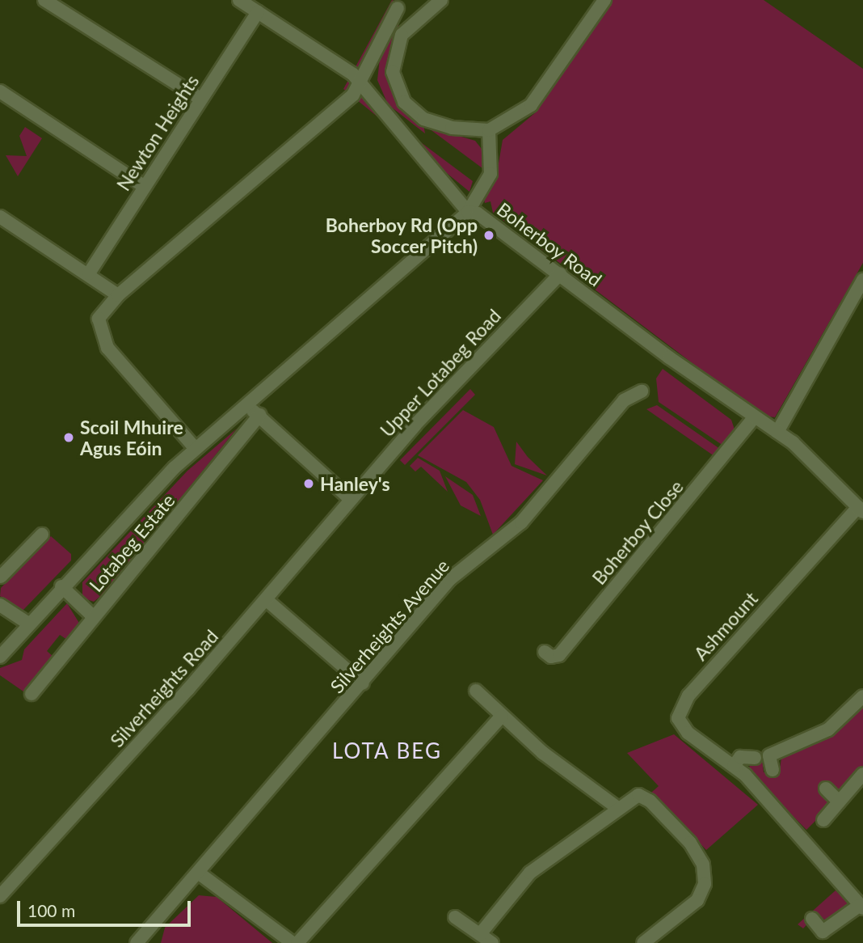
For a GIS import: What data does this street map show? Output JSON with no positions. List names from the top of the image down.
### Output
{
  "streets": {
    "street": [
      "Newton Heights",
      "Boherboy Road",
      "Upper Lotabeg Road",
      "Boherboy Close",
      "Lotabeg Estate",
      "Silverheights Avenue",
      "Ashmount",
      "Silverheights Road"
    ]
  },
  "crossings": [
    ["Boherboy Road", "Upper Lotabeg Road"],
    ["Boherboy Road", "Boherboy Close"],
    ["Boherboy Road", "Ashmount"],
    ["Upper Lotabeg Road", "Silverheights Road"]
  ],
  "districts": ["LOTA BEG"],
  "places": ["Boherboy Rd (Opp Soccer Pitch)", "Scoil Mhuire Agus Eóin", "Hanley's"],
  "scale_bar": "100 m"
}
